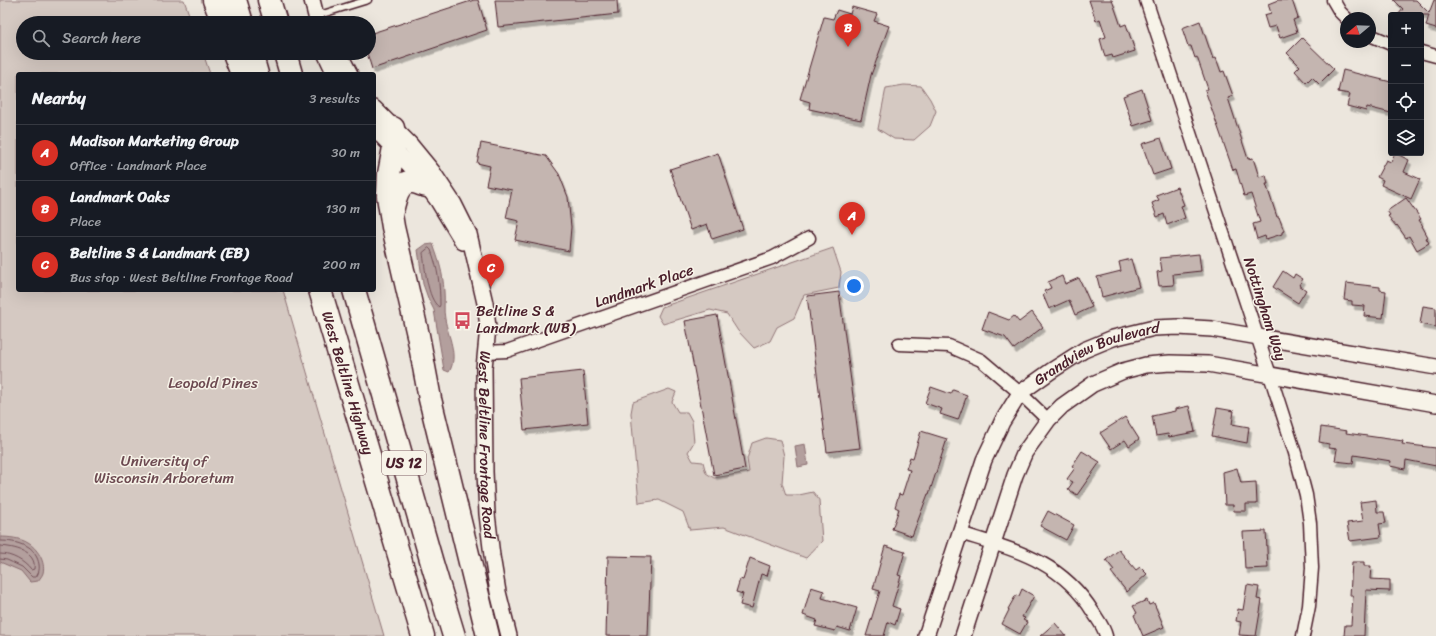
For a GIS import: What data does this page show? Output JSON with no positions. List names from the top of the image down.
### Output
{
  "streets": {
    "highway": ["West Beltline Highway", "US 12"],
    "street": [
      "Landmark Place",
      "Nottingham Way",
      "Grandview Boulevard",
      "West Beltline Frontage Road"
    ]
  },
  "crossings": [
    ["Landmark Place", "West Beltline Frontage Road"],
    ["Nottingham Way", "Grandview Boulevard"]
  ],
  "parks": ["Leopold Pines", "University of Wisconsin Arboretum"],
  "places": {
    "bus stop": ["Beltline S & Landmark (WB)"]
  },
  "north": "left",
  "page": {
    "map_buttons": ["+", "−"],
    "pins": ["B", "A", "C"],
    "search": "Search here",
    "heading": ["Nearby", "3 results"],
    "list": [
      {
        "mark": "A",
        "name": "Madison Marketing Group",
        "note": "Office · Landmark Place",
        "value": "30 m"
      },
      {
        "mark": "B",
        "name": "Landmark Oaks",
        "note": "Place",
        "value": "130 m"
      },
      {
        "mark": "C",
        "name": "Beltline S & Landmark (EB)",
        "note": "Bus stop · West Beltline Frontage Road",
        "value": "200 m"
      }
    ]
  }
}
